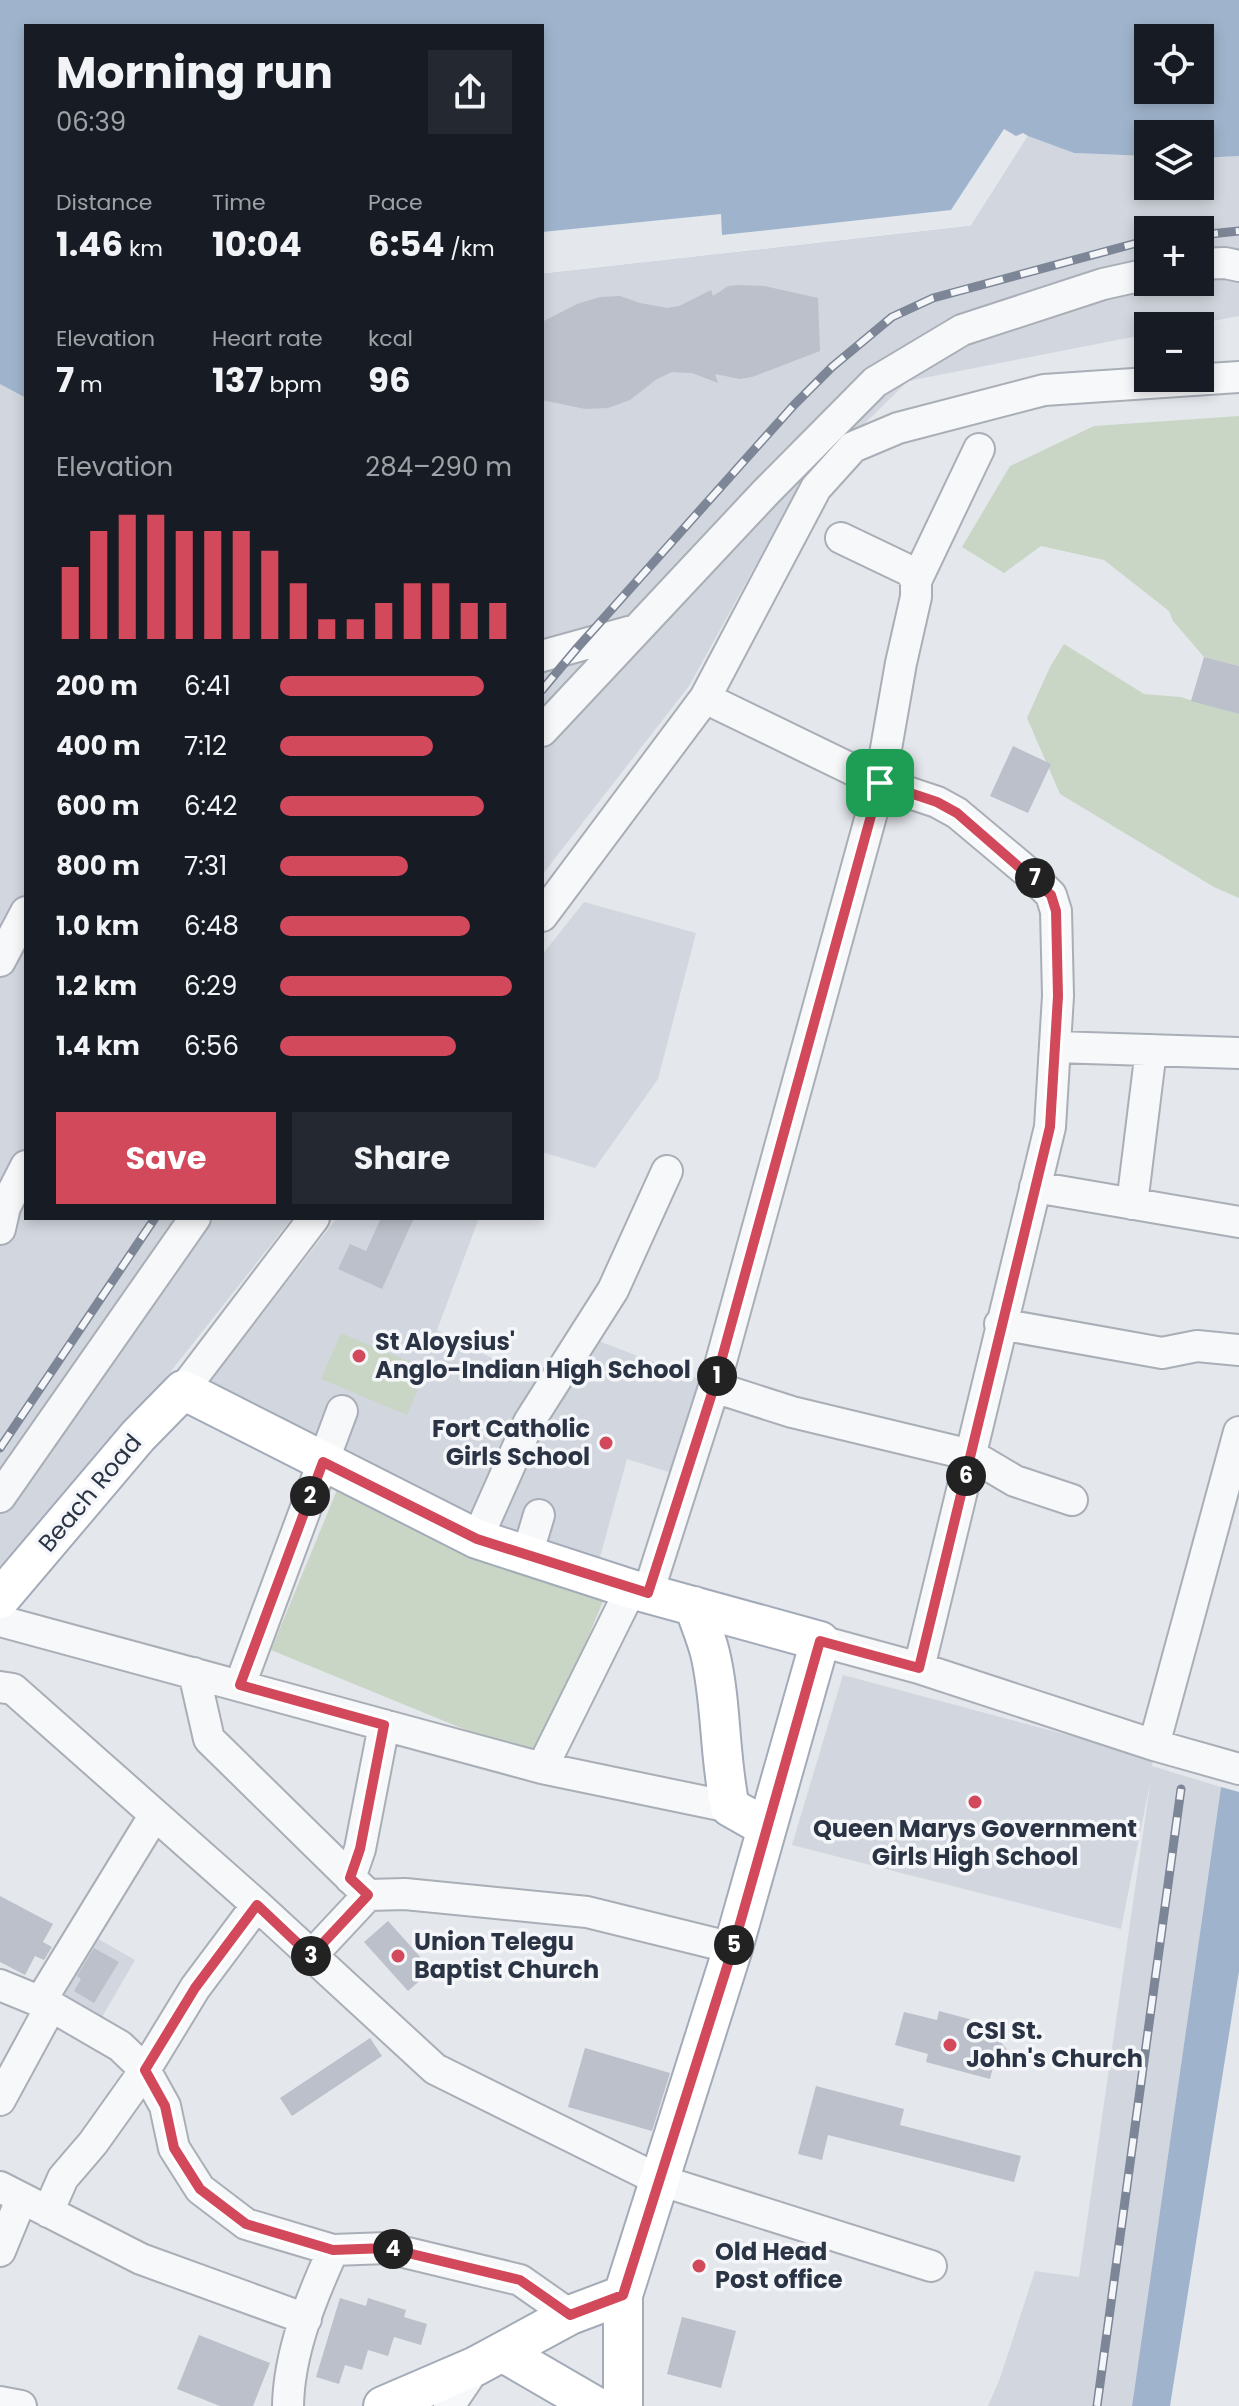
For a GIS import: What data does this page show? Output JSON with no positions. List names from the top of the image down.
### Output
{
  "streets": {
    "main road": ["Beach Road"]
  },
  "places": [
    "St Aloysius' Anglo-Indian High School",
    "Fort Catholic Girls School",
    "Queen Marys Government Girls High School",
    "Union Telegu Baptist Church",
    "CSI St. John's Church",
    "Old Head Post office"
  ],
  "page": {
    "map_buttons": ["+", "−"],
    "heading": ["Morning run", "06:39"],
    "stats": [
      ["Distance", "1.46 km"],
      ["Time", "10:04"],
      ["Pace", "6:54 /km"],
      ["Elevation", "7 m"],
      ["Heart rate", "137 bpm"],
      ["kcal", "96"]
    ],
    "chart": ["Elevation", "284–290 m"],
    "list": [
      {
        "name": "200 m",
        "note": "6:41"
      },
      {
        "name": "400 m",
        "note": "7:12"
      },
      {
        "name": "600 m",
        "note": "6:42"
      },
      {
        "name": "800 m",
        "note": "7:31"
      },
      {
        "name": "1.0 km",
        "note": "6:48"
      },
      {
        "name": "1.2 km",
        "note": "6:29"
      },
      {
        "name": "1.4 km",
        "note": "6:56"
      }
    ],
    "pins": [
      "7",
      "1",
      "6",
      "2",
      "5",
      "3",
      "4"
    ],
    "buttons": ["Save", "Share"]
  }
}
